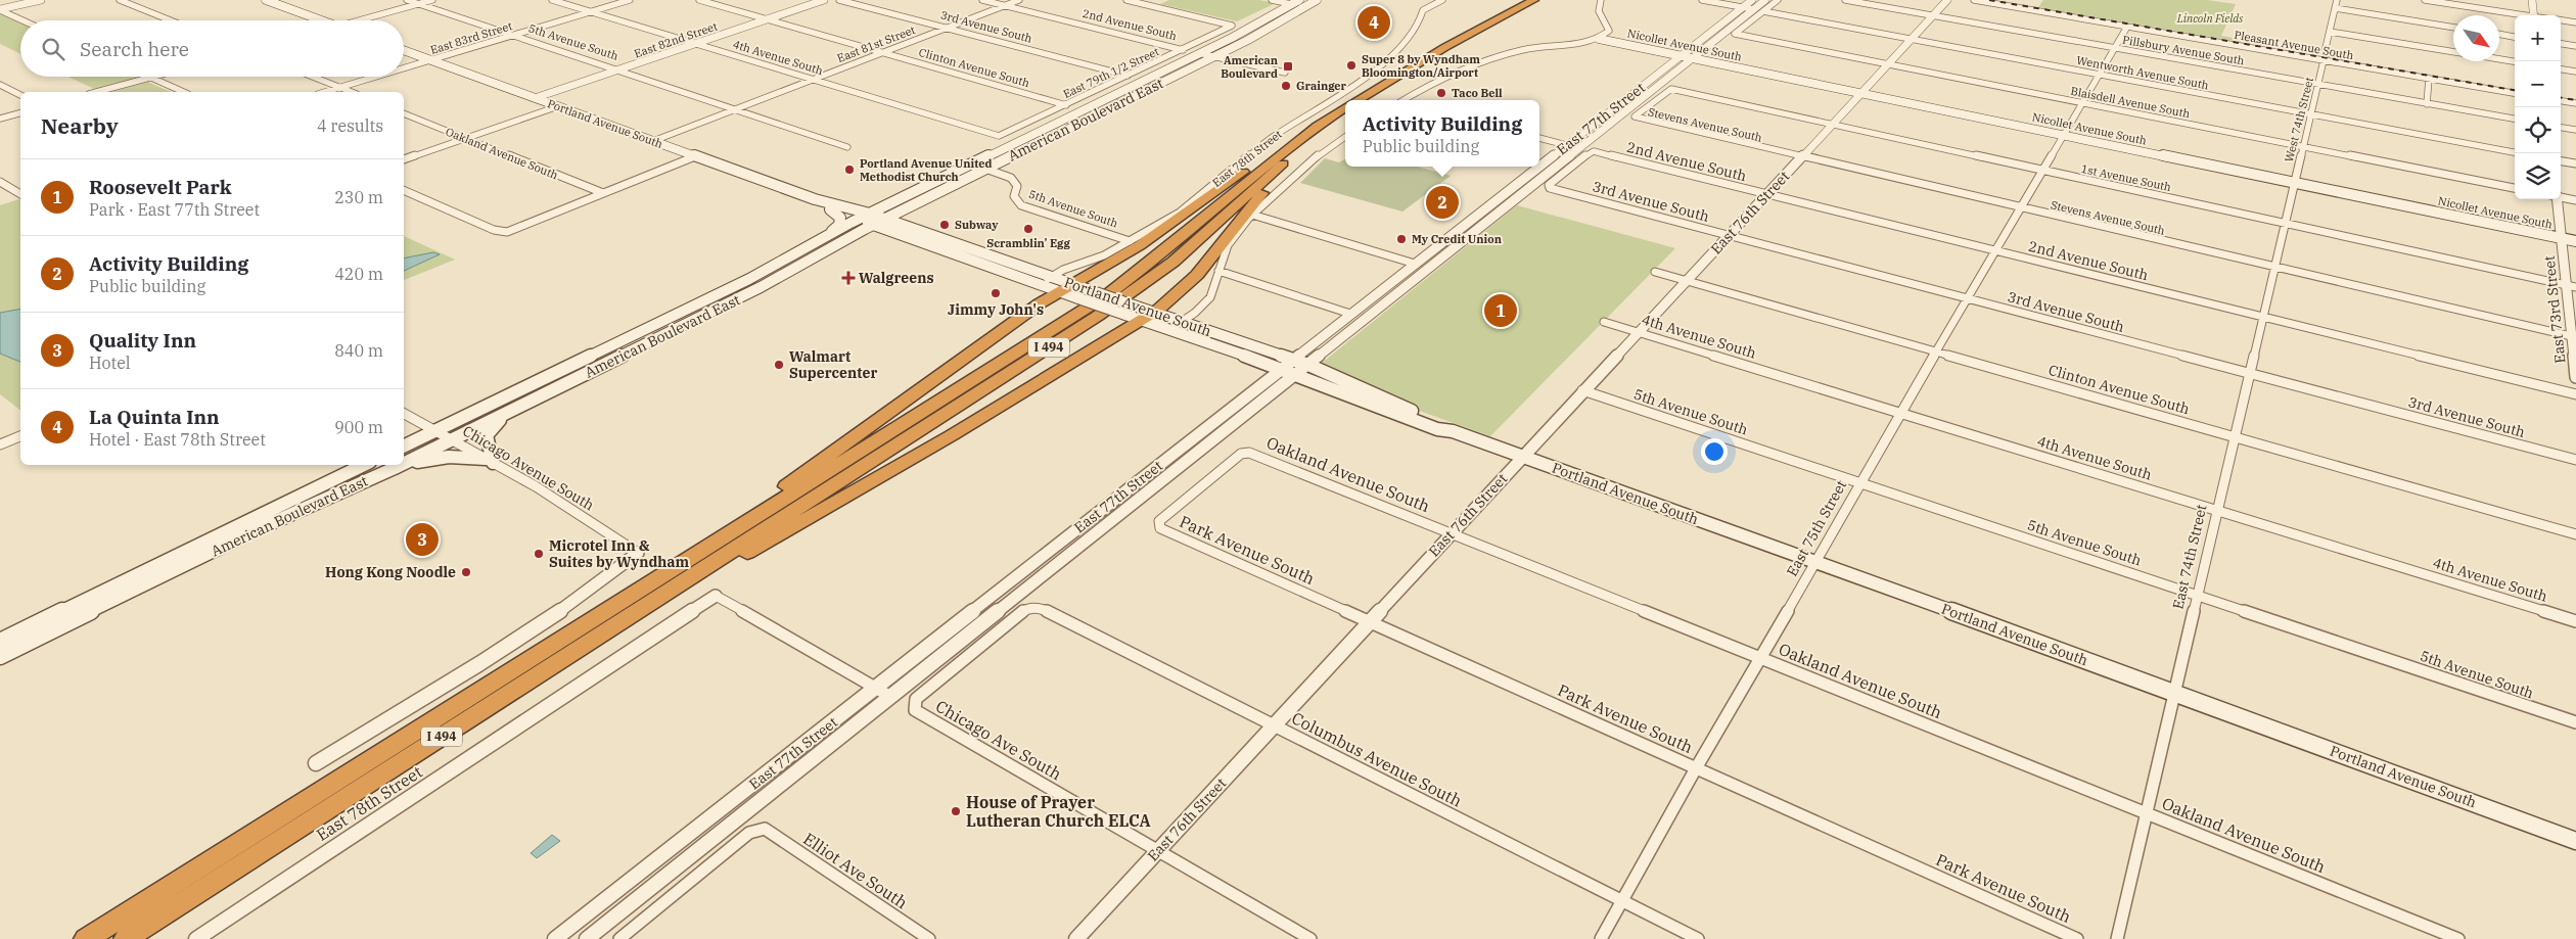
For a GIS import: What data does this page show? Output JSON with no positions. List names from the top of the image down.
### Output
{
  "streets": {
    "highway": ["I 494"],
    "main road": ["Nicollet Avenue South", "American Boulevard East", "Portland Avenue South"],
    "street": [
      "2nd Avenue South",
      "3rd Avenue South",
      "East 83rd Street",
      "East 82nd Street",
      "5th Avenue South",
      "East 81st Street",
      "Pleasant Avenue South",
      "Pillsbury Avenue South",
      "4th Avenue South",
      "Clinton Avenue South",
      "East 79th 1/2 Street",
      "Wentworth Avenue South",
      "Blaisdell Avenue South",
      "East 77th Street",
      "West 74th Street",
      "Stevens Avenue South",
      "Oakland Avenue South",
      "East 78th Street",
      "1st Avenue South",
      "East 76th Street",
      "East 73rd Street",
      "Chicago Avenue South",
      "East 75th Street",
      "Park Avenue South",
      "East 74th Street",
      "Chicago Ave South",
      "Columbus Avenue South",
      "Elliot Ave South"
    ]
  },
  "crossings": [
    ["2nd Avenue South", "3rd Avenue South"],
    ["2nd Avenue South", "East 81st Street"],
    ["2nd Avenue South", "East 79th 1/2 Street"],
    ["2nd Avenue South", "East 76th Street"],
    ["2nd Avenue South", "East 75th Street"],
    ["2nd Avenue South", "East 74th Street"],
    ["3rd Avenue South", "East 81st Street"],
    ["3rd Avenue South", "East 79th 1/2 Street"],
    ["3rd Avenue South", "East 76th Street"],
    ["3rd Avenue South", "East 75th Street"],
    ["3rd Avenue South", "East 74th Street"],
    ["East 83rd Street", "5th Avenue South"],
    ["East 83rd Street", "4th Avenue South"],
    ["East 83rd Street", "Portland Avenue South"],
    ["East 82nd Street", "5th Avenue South"],
    ["East 82nd Street", "4th Avenue South"],
    ["East 82nd Street", "Clinton Avenue South"],
    ["East 82nd Street", "Portland Avenue South"],
    ["5th Avenue South", "East 81st Street"],
    ["5th Avenue South", "American Boulevard East"],
    ["5th Avenue South", "East 78th Street"],
    ["5th Avenue South", "East 76th Street"],
    ["5th Avenue South", "East 75th Street"],
    ["5th Avenue South", "East 74th Street"],
    ["East 81st Street", "4th Avenue South"],
    ["East 81st Street", "Clinton Avenue South"],
    ["East 81st Street", "Portland Avenue South"],
    ["Nicollet Avenue South", "East 77th Street"],
    ["Nicollet Avenue South", "West 74th Street"],
    ["Nicollet Avenue South", "East 76th Street"],
    ["Nicollet Avenue South", "East 73rd Street"],
    ["Nicollet Avenue South", "East 75th Street"],
    ["Nicollet Avenue South", "East 74th Street"],
    ["Pleasant Avenue South", "West 74th Street"],
    ["Pleasant Avenue South", "East 75th Street"],
    ["Pillsbury Avenue South", "West 74th Street"],
    ["Pillsbury Avenue South", "East 76th Street"],
    ["Pillsbury Avenue South", "East 75th Street"],
    ["4th Avenue South", "East 79th 1/2 Street"],
    ["4th Avenue South", "East 76th Street"],
    ["4th Avenue South", "East 75th Street"],
    ["4th Avenue South", "East 74th Street"],
    ["Clinton Avenue South", "East 79th 1/2 Street"],
    ["Clinton Avenue South", "East 76th Street"],
    ["Clinton Avenue South", "East 75th Street"],
    ["Clinton Avenue South", "East 74th Street"],
    ["Wentworth Avenue South", "Blaisdell Avenue South"],
    ["Wentworth Avenue South", "West 74th Street"],
    ["Wentworth Avenue South", "East 76th Street"],
    ["Wentworth Avenue South", "East 75th Street"],
    ["Blaisdell Avenue South", "West 74th Street"],
    ["Blaisdell Avenue South", "East 76th Street"],
    ["Blaisdell Avenue South", "East 75th Street"],
    ["East 77th Street", "Portland Avenue South"],
    ["American Boulevard East", "Portland Avenue South"],
    ["American Boulevard East", "Chicago Avenue South"],
    ["West 74th Street", "East 74th Street"],
    ["Portland Avenue South", "East 78th Street"],
    ["Portland Avenue South", "East 76th Street"],
    ["Portland Avenue South", "East 75th Street"],
    ["Portland Avenue South", "East 74th Street"],
    ["Stevens Avenue South", "1st Avenue South"],
    ["Stevens Avenue South", "East 76th Street"],
    ["Stevens Avenue South", "East 73rd Street"],
    ["Stevens Avenue South", "East 75th Street"],
    ["Stevens Avenue South", "East 74th Street"],
    ["Oakland Avenue South", "East 76th Street"],
    ["Oakland Avenue South", "East 75th Street"],
    ["Oakland Avenue South", "Park Avenue South"],
    ["Oakland Avenue South", "East 74th Street"],
    ["1st Avenue South", "East 76th Street"],
    ["1st Avenue South", "East 73rd Street"],
    ["1st Avenue South", "East 75th Street"],
    ["1st Avenue South", "East 74th Street"],
    ["East 76th Street", "Park Avenue South"],
    ["East 76th Street", "Chicago Ave South"],
    ["East 76th Street", "Columbus Avenue South"],
    ["East 75th Street", "Park Avenue South"],
    ["East 75th Street", "Columbus Avenue South"],
    ["Chicago Ave South", "Columbus Avenue South"]
  ],
  "parks": ["Lincoln Fields"],
  "places": {
    "other": [
      "Super 8 by Wyndham Bloomington/Airport",
      "Grainger",
      "Taco Bell",
      "Portland Avenue United Methodist Church",
      "Subway",
      "Scramblin' Egg",
      "My Credit Union",
      "Jimmy John's",
      "Walmart Supercenter",
      "Microtel Inn & Suites by Wyndham",
      "Hong Kong Noodle",
      "House of Prayer Lutheran Church ELCA"
    ],
    "transit": ["American Boulevard"],
    "health": ["Walgreens"]
  },
  "north": "bottom right",
  "page": {
    "pins": [
      "4",
      "2",
      "1",
      "3"
    ],
    "map_buttons": ["+", "−"],
    "search": "Search here",
    "heading": ["Nearby", "4 results"],
    "popup": ["Activity Building", "Public building"],
    "list": [
      {
        "mark": "1",
        "name": "Roosevelt Park",
        "note": "Park · East 77th Street",
        "value": "230 m"
      },
      {
        "mark": "2",
        "name": "Activity Building",
        "note": "Public building",
        "value": "420 m"
      },
      {
        "mark": "3",
        "name": "Quality Inn",
        "note": "Hotel",
        "value": "840 m"
      },
      {
        "mark": "4",
        "name": "La Quinta Inn",
        "note": "Hotel · East 78th Street",
        "value": "900 m"
      }
    ]
  }
}
